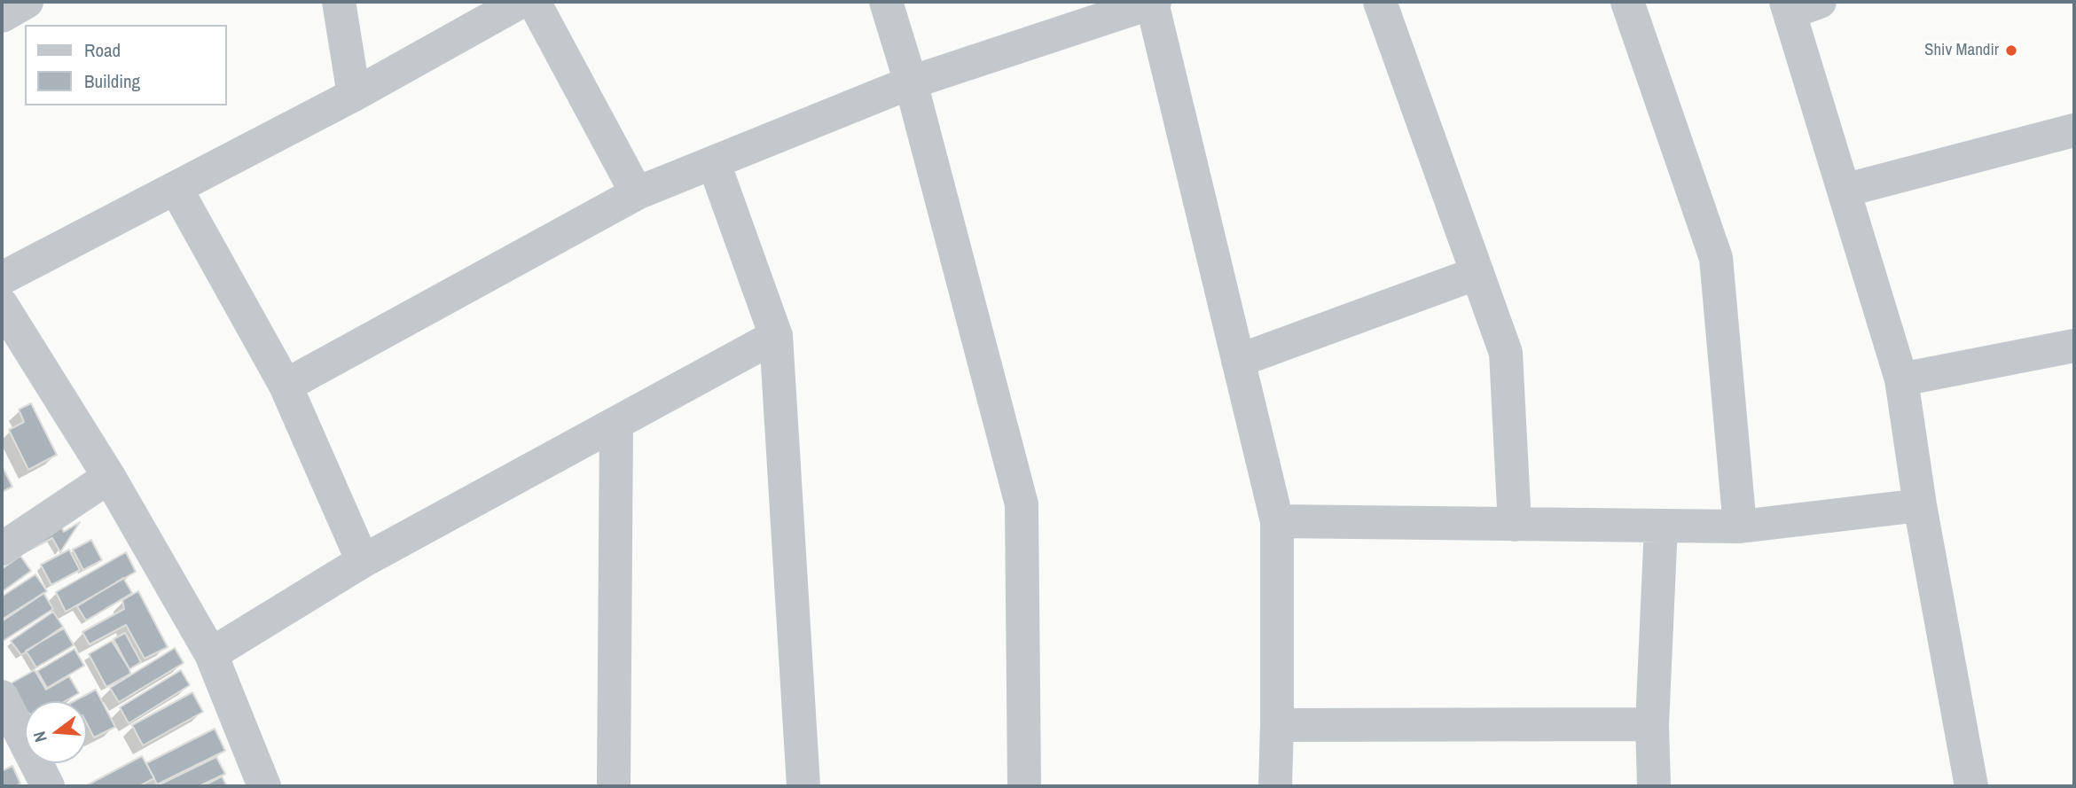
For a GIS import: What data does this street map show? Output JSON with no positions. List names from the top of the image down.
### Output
{
  "places": ["Shiv Mandir"],
  "legend": ["Road", "Building"],
  "north": "left"
}
